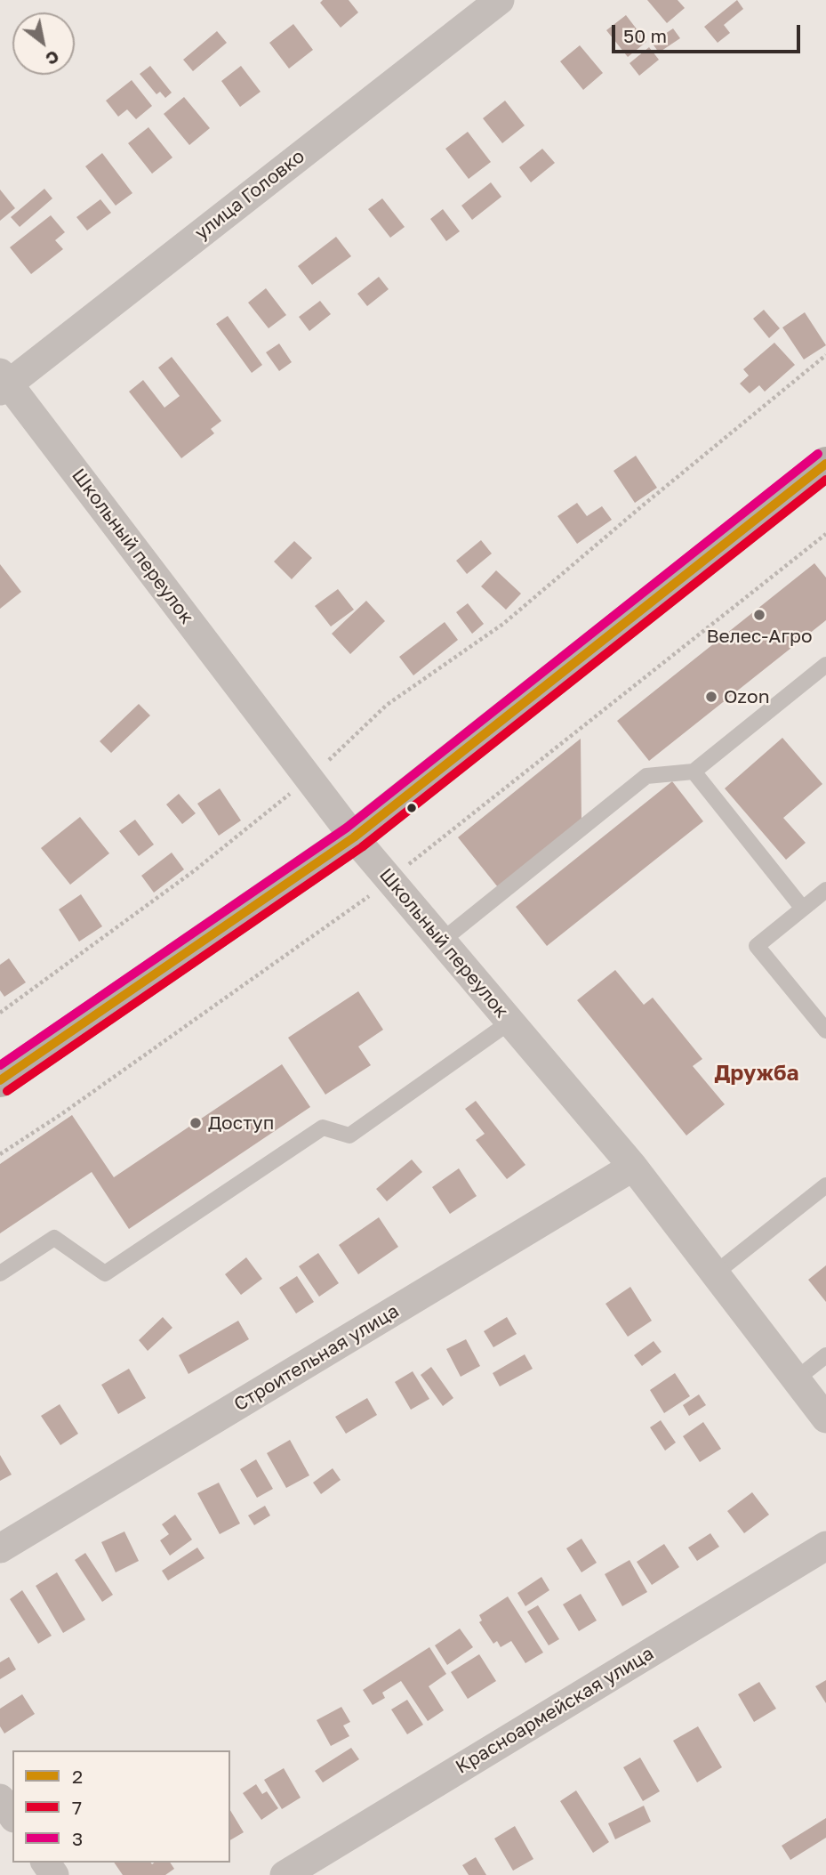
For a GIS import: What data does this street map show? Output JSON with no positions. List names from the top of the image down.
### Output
{
  "streets": {
    "street": [
      "улица Головко",
      "Школьный переулок",
      "Строительная улица",
      "Красноармейская улица"
    ]
  },
  "crossings": [
    ["улица Головко", "Школьный переулок"],
    ["Школьный переулок", "Строительная улица"]
  ],
  "districts": ["Дружба"],
  "places": ["Велес-Агро", "Ozon", "Доступ"],
  "lines": ["transit line 3", "transit line 2", "transit line 7"],
  "legend": ["2", "7", "3"],
  "scale_bar": "50 m",
  "north": "bottom right"
}
